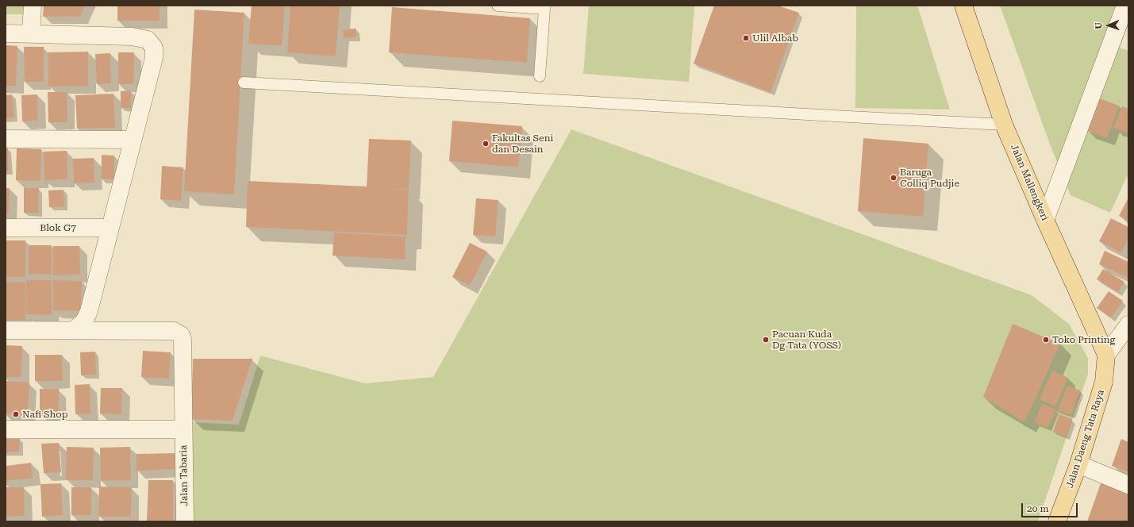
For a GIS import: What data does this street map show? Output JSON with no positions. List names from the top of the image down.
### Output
{
  "streets": {
    "main road": ["Jalan Mallengkeri", "Jalan Daeng Tata Raya"],
    "street": ["Blok G7", "Jalan Tabaria"]
  },
  "crossings": [
    ["Jalan Mallengkeri", "Jalan Daeng Tata Raya"]
  ],
  "places": [
    "Ulil Albab",
    "Fakultas Seni dan Desain",
    "Baruga Colliq Pudjie",
    "Pacuan Kuda Dg Tata (YOSS)",
    "Toko Printing",
    "Nafi Shop"
  ],
  "scale_bar": "20 m",
  "north": "left"
}
